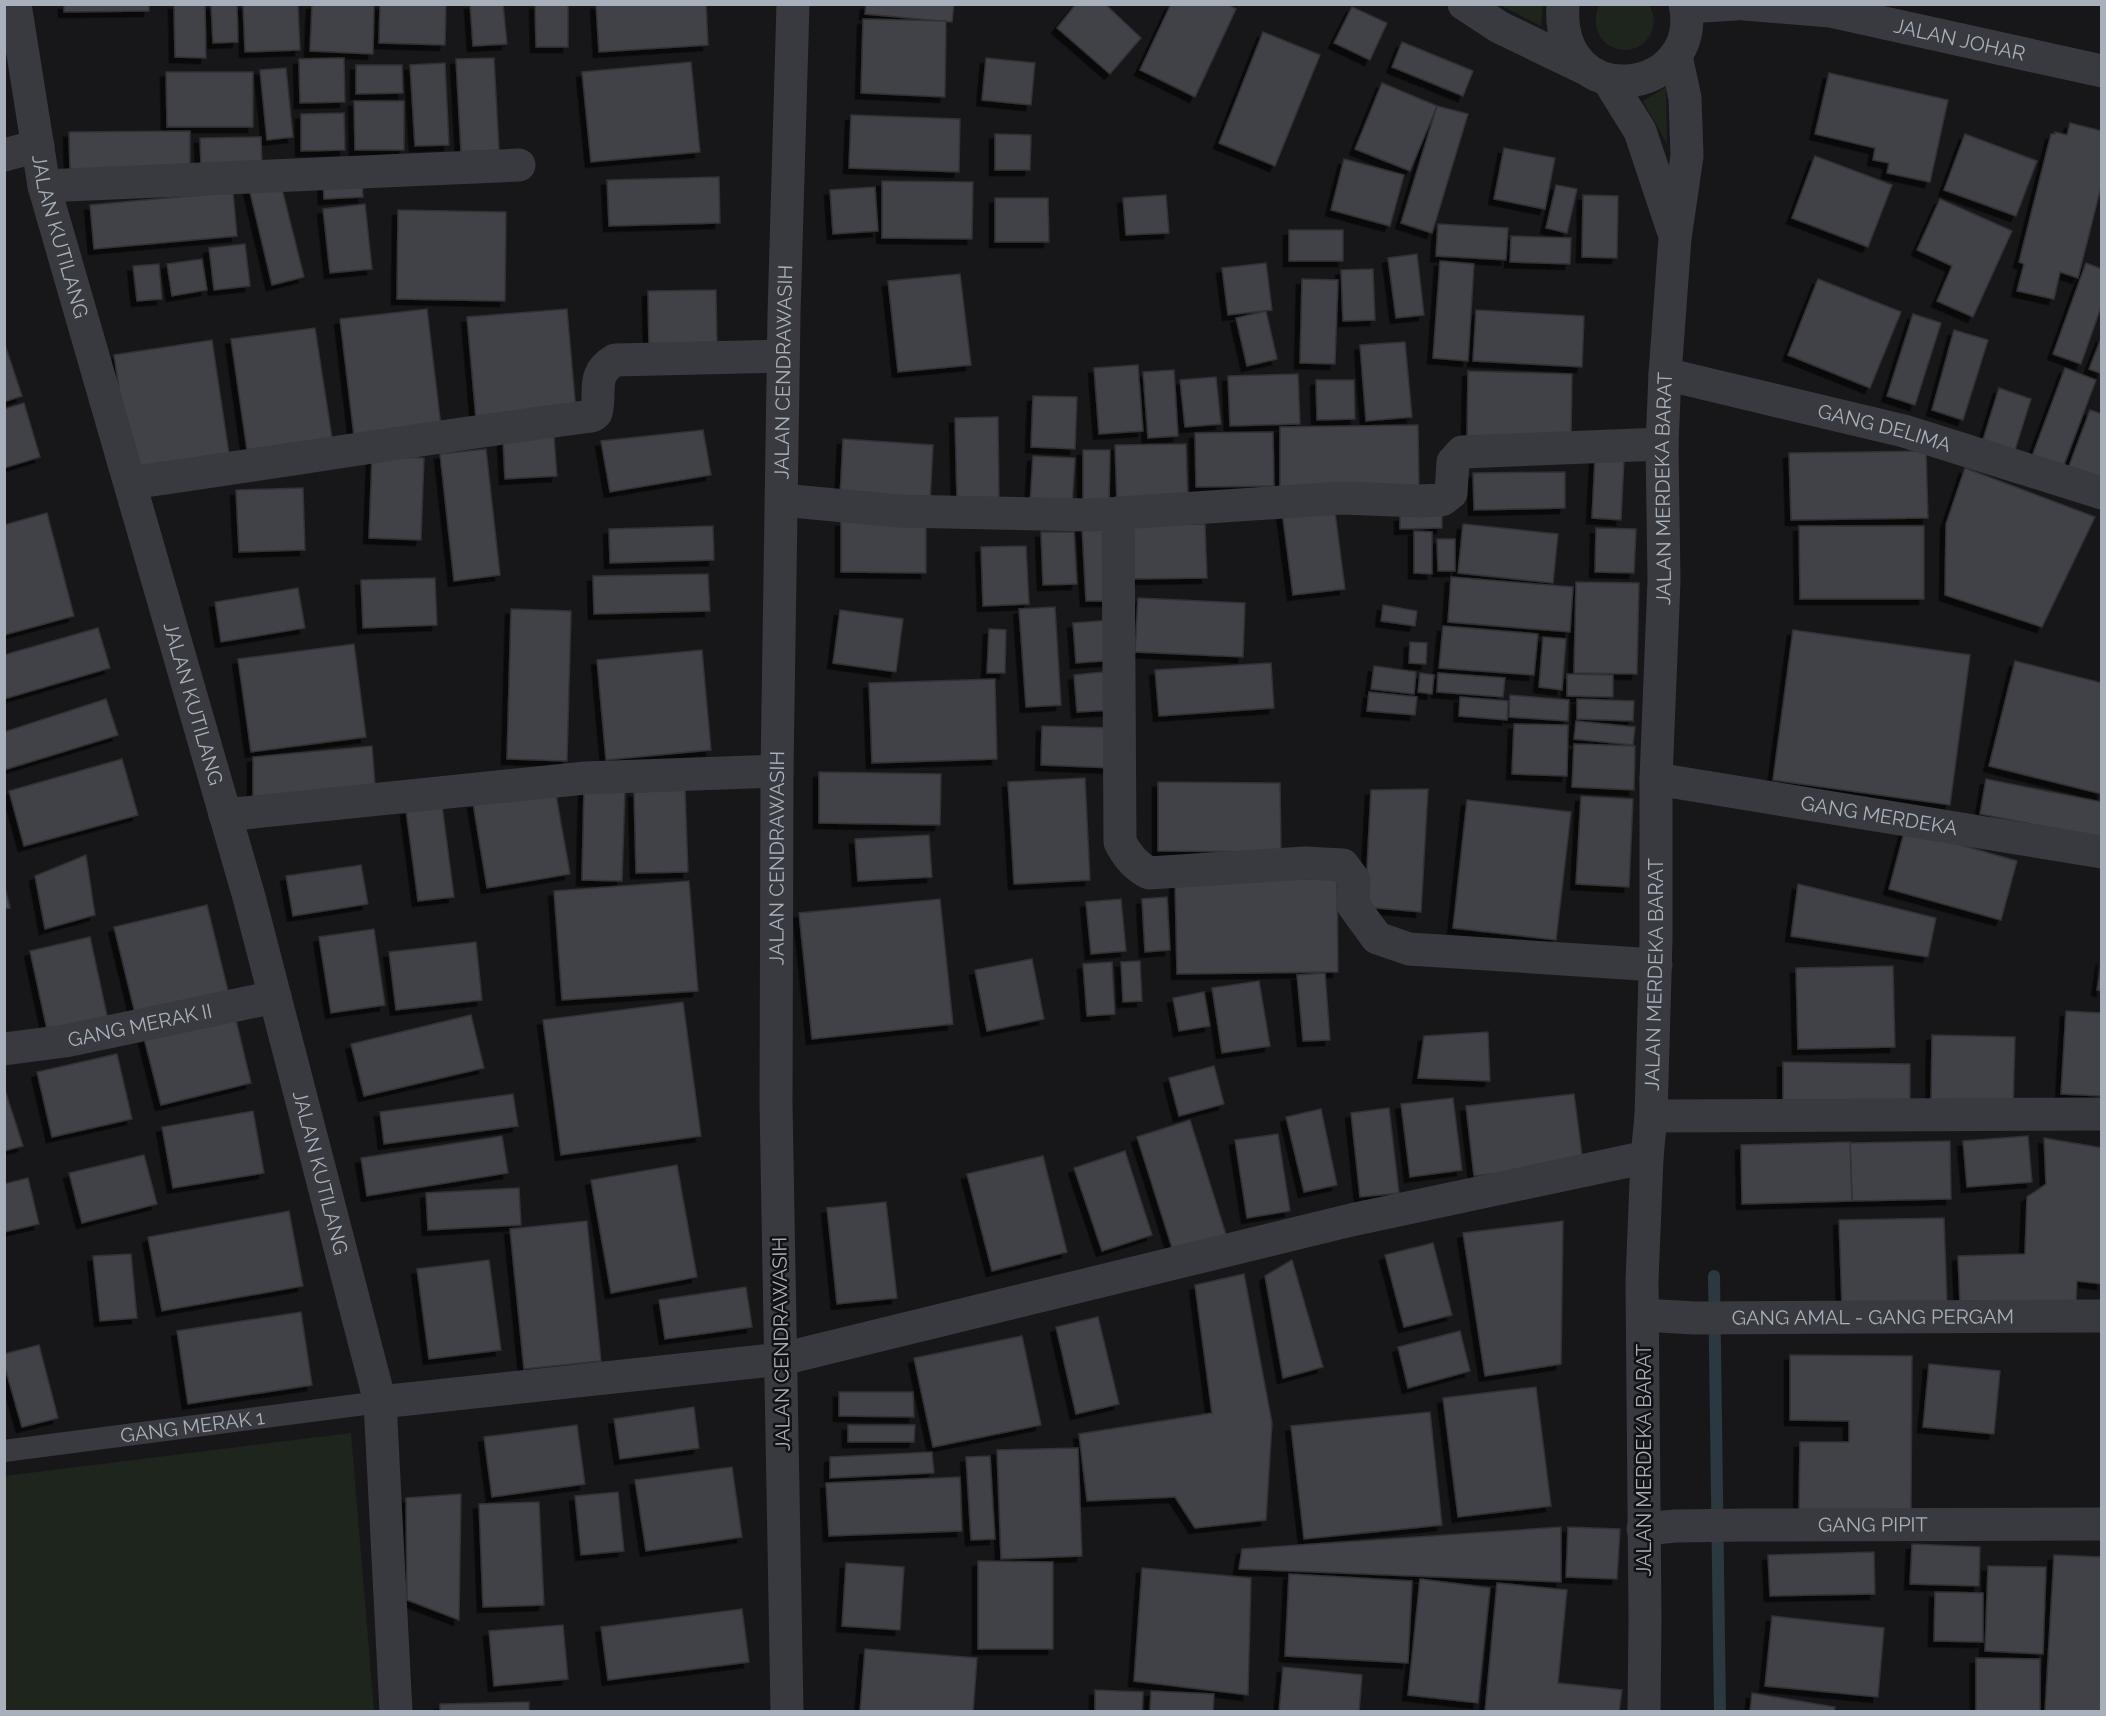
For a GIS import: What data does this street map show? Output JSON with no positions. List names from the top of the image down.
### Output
{
  "streets": {
    "street": [
      "JALAN JOHAR",
      "JALAN KUTILANG",
      "JALAN CENDRAWASIH",
      "GANG DELIMA",
      "JALAN MERDEKA BARAT",
      "GANG MERDEKA",
      "GANG MERAK II",
      "GANG AMAL - GANG PERGAM",
      "GANG PIPIT"
    ],
    "lane": ["GANG MERAK 1"]
  },
  "crossings": [
    ["JALAN KUTILANG", "GANG MERAK II"],
    ["JALAN KUTILANG", "GANG MERAK 1"],
    ["GANG DELIMA", "JALAN MERDEKA BARAT"],
    ["JALAN MERDEKA BARAT", "GANG MERDEKA"],
    ["JALAN MERDEKA BARAT", "GANG AMAL - GANG PERGAM"],
    ["JALAN MERDEKA BARAT", "GANG PIPIT"]
  ]
}
